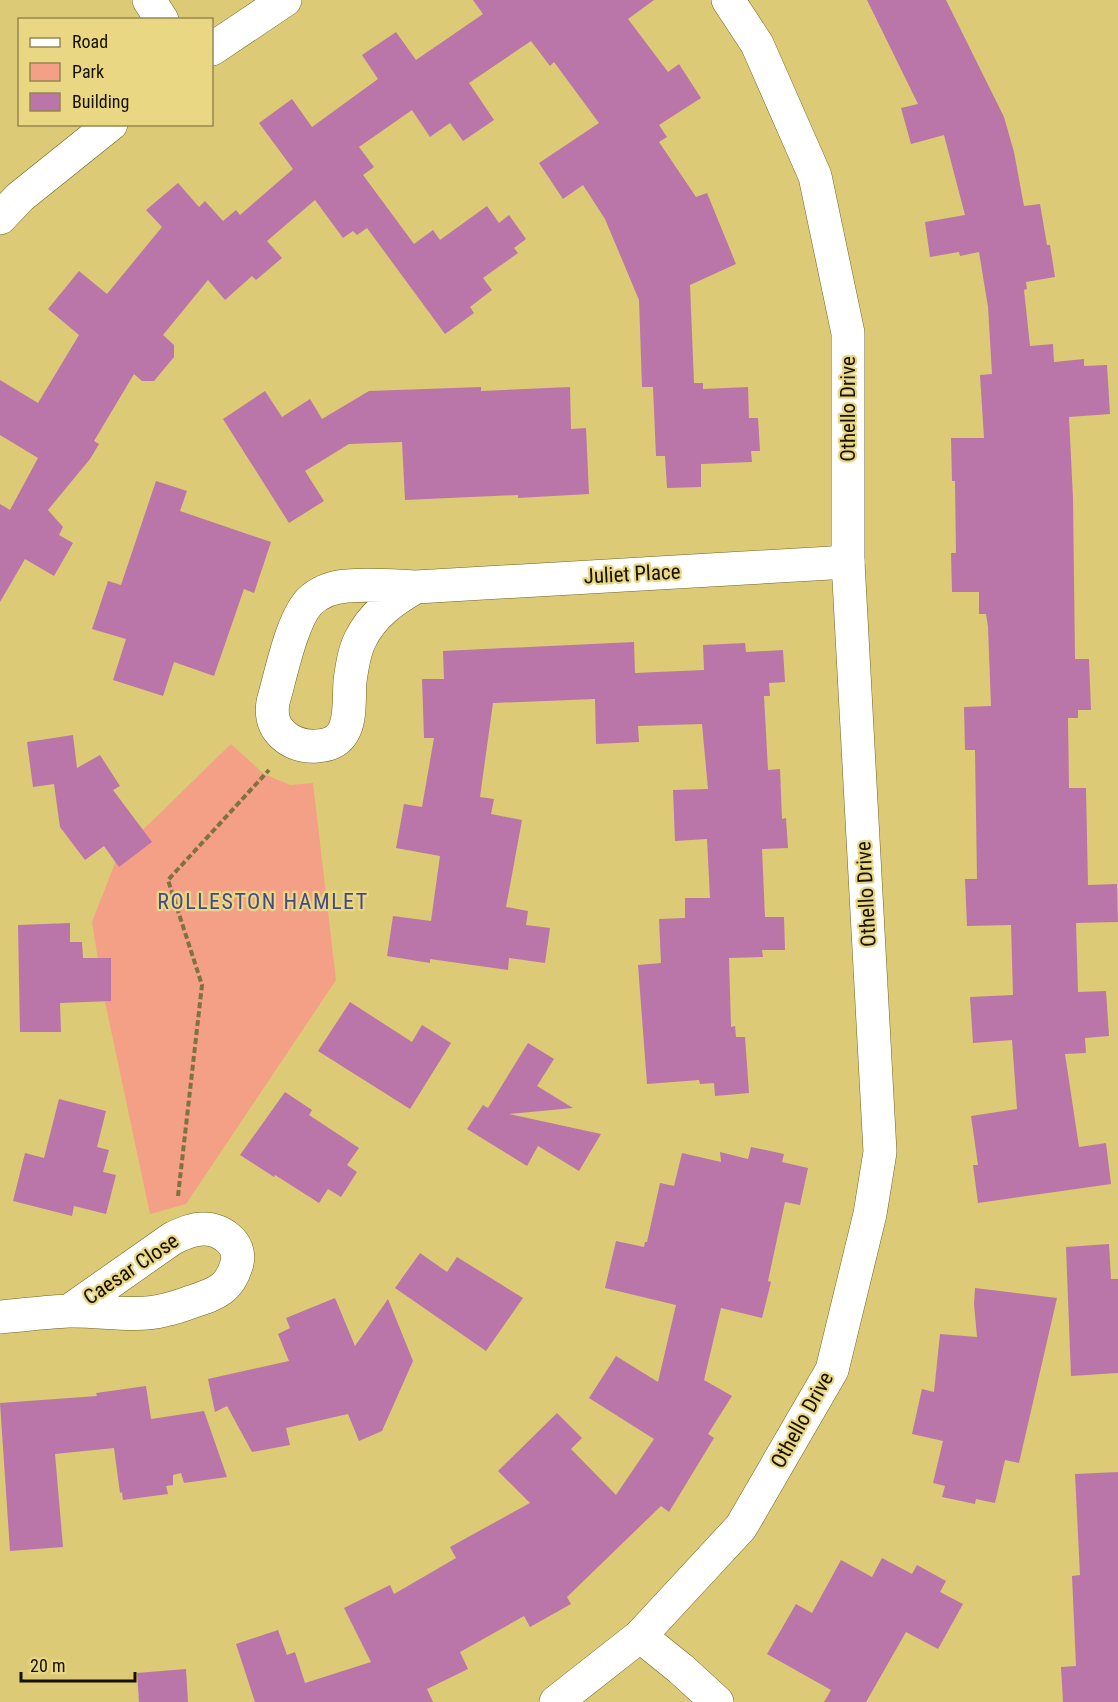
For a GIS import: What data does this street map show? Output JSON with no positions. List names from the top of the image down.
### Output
{
  "streets": {
    "street": ["Othello Drive", "Juliet Place", "Caesar Close"]
  },
  "crossings": [
    ["Othello Drive", "Juliet Place"]
  ],
  "districts": ["ROLLESTON HAMLET"],
  "legend": ["Road", "Park", "Building"],
  "scale_bar": "20 m"
}
